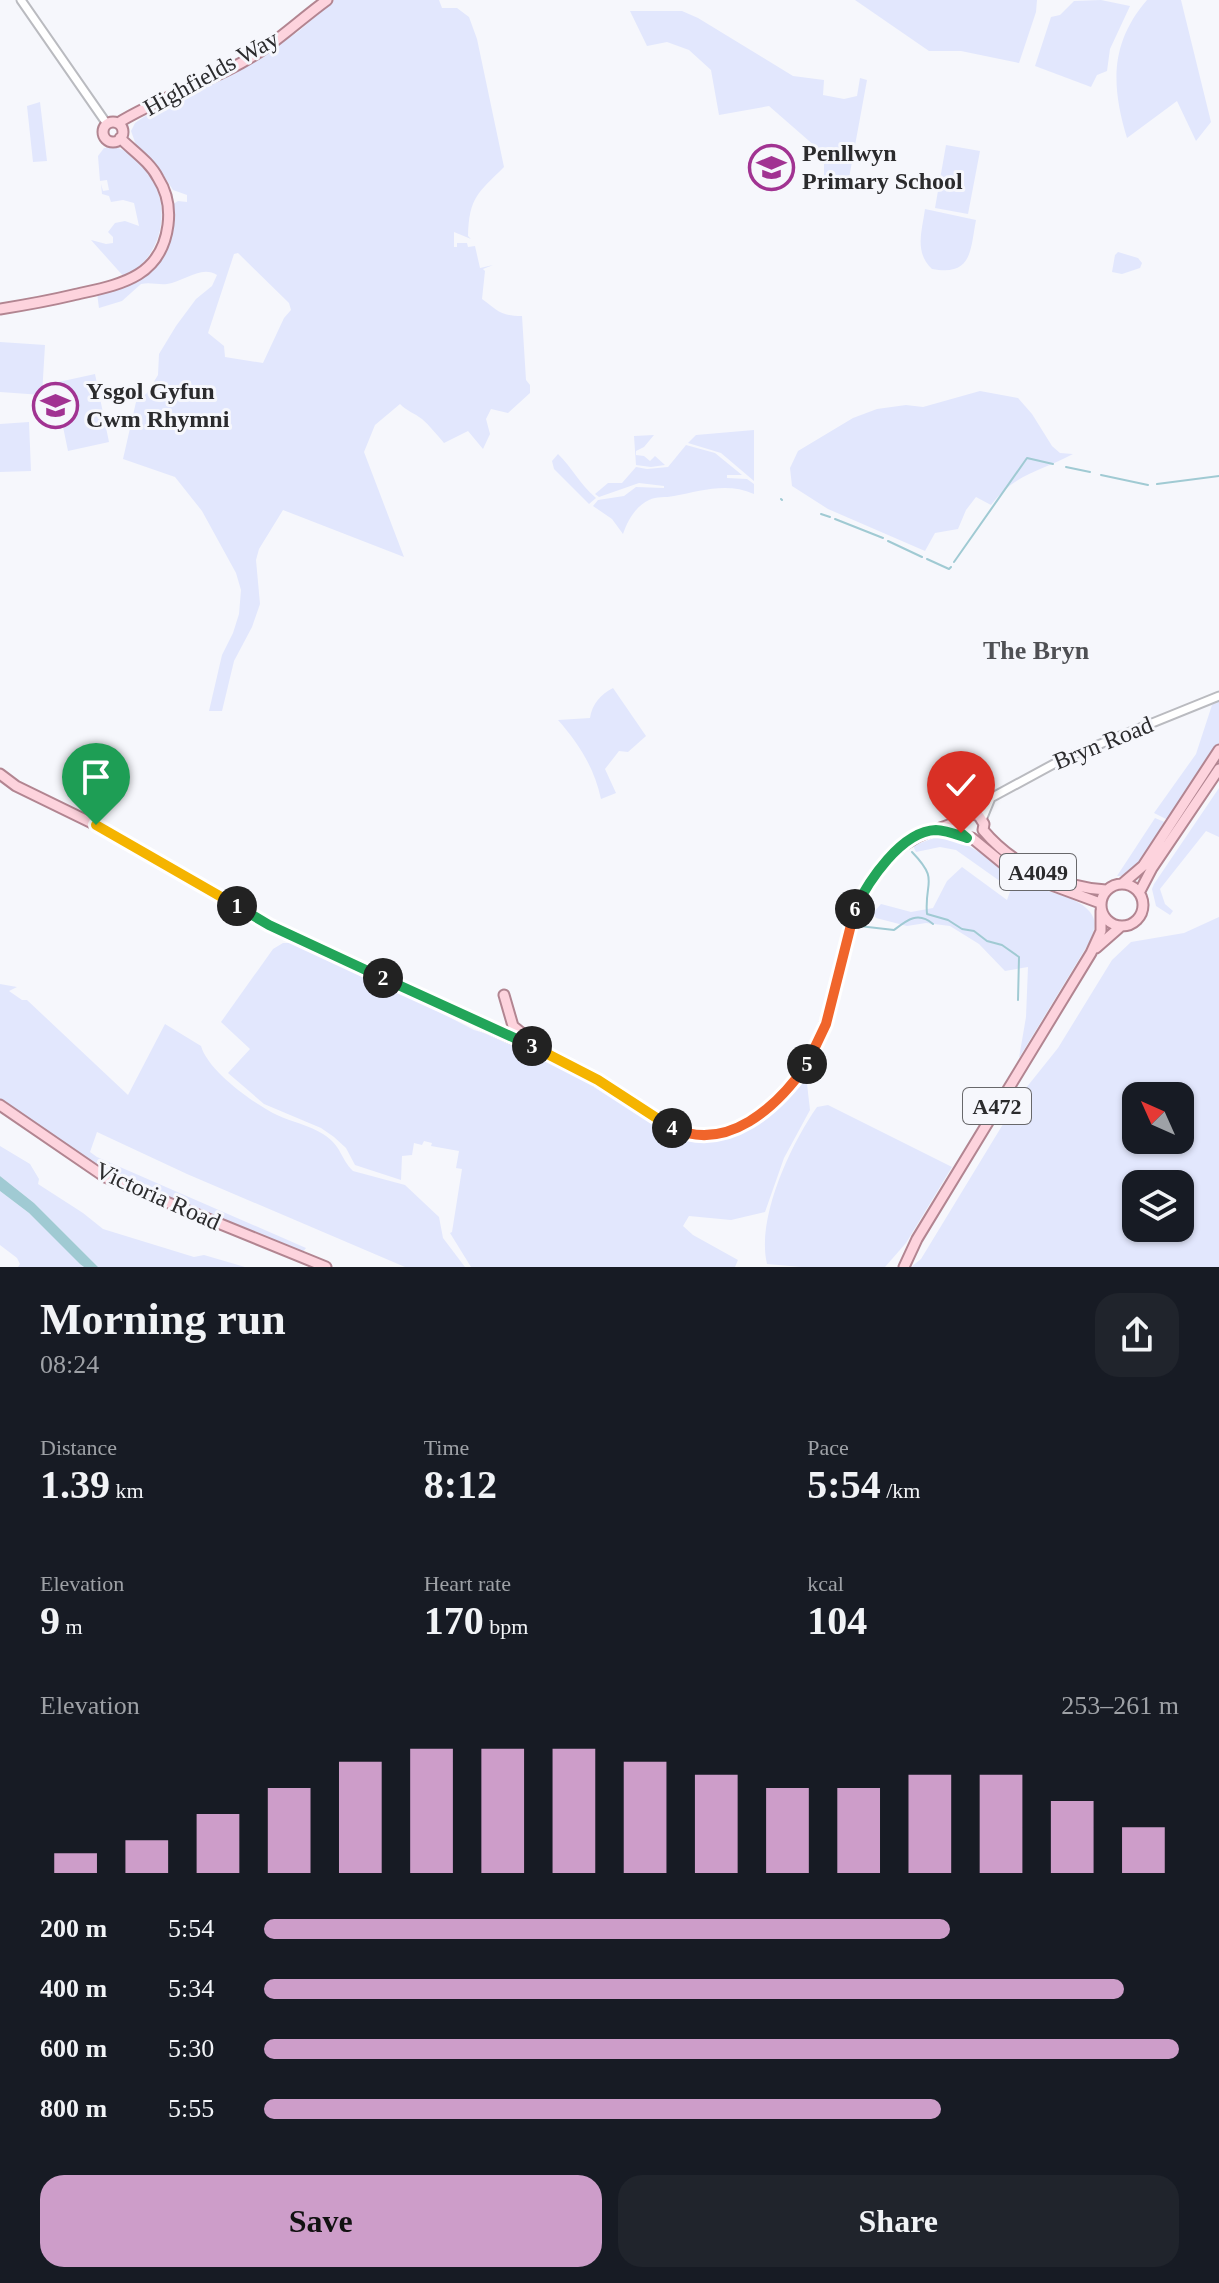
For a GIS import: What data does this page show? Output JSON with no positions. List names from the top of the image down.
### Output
{
  "streets": {
    "main road": [
      "Highfields Way",
      "A4049",
      "A472",
      "Victoria Road"
    ],
    "street": ["Bryn Road"]
  },
  "crossings": [
    ["Bryn Road", "A4049"],
    ["A4049", "A472"]
  ],
  "districts": ["The Bryn"],
  "places": {
    "school or university": ["Penllwyn Primary School", "Ysgol Gyfun Cwm Rhymni"]
  },
  "north": "top left",
  "page": {
    "pins": [
      "1",
      "6",
      "2",
      "3",
      "5",
      "4"
    ],
    "heading": ["Morning run", "08:24"],
    "stats": [
      ["Distance", "1.39 km"],
      ["Time", "8:12"],
      ["Pace", "5:54 /km"],
      ["Elevation", "9 m"],
      ["Heart rate", "170 bpm"],
      ["kcal", "104"]
    ],
    "chart": ["Elevation", "253–261 m"],
    "list": [
      {
        "name": "200 m",
        "note": "5:54"
      },
      {
        "name": "400 m",
        "note": "5:34"
      },
      {
        "name": "600 m",
        "note": "5:30"
      },
      {
        "name": "800 m",
        "note": "5:55"
      }
    ],
    "buttons": ["Save", "Share"]
  }
}
